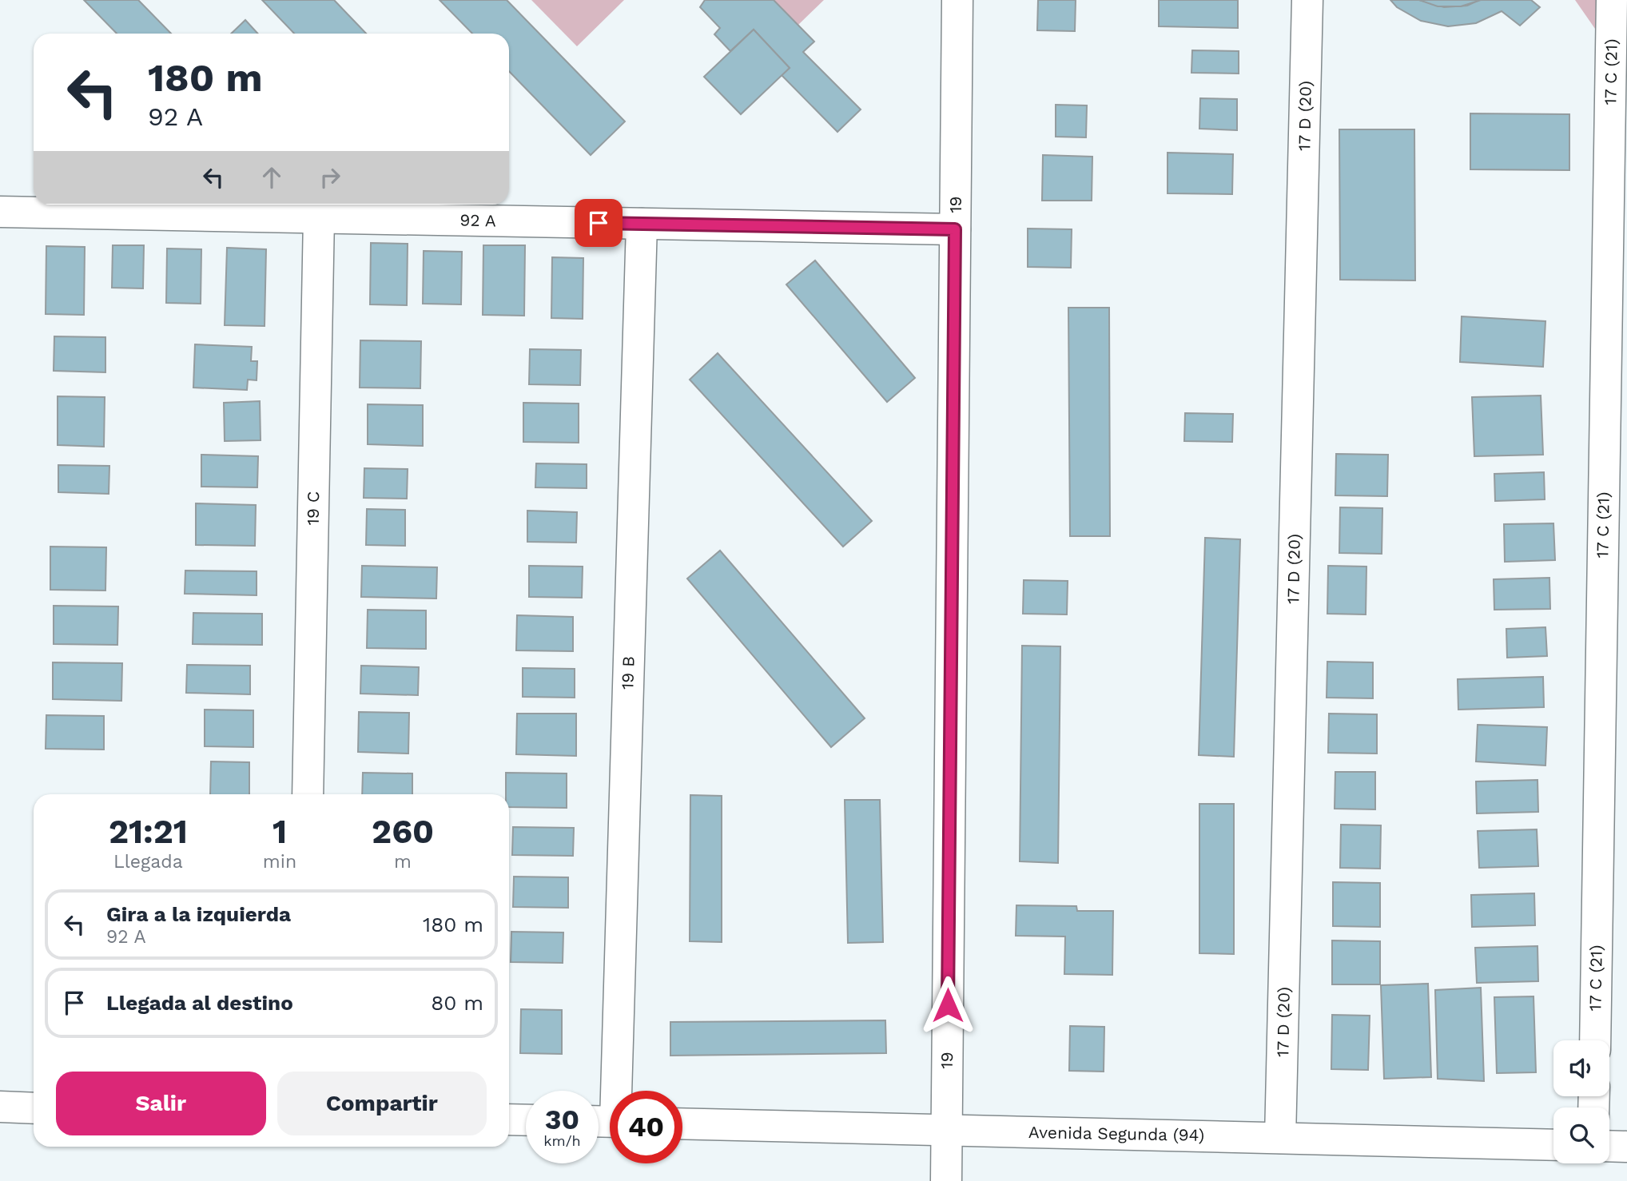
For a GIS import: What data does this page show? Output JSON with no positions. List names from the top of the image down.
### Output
{
  "streets": {
    "street": [
      "17 C (21)",
      "17 D (20)",
      "19",
      "92 A",
      "19 C",
      "19 B",
      "Avenida Segunda (94)"
    ]
  },
  "crossings": [
    ["17 D (20)", "Avenida Segunda (94)"],
    ["19", "92 A"],
    ["19", "Avenida Segunda (94)"],
    ["92 A", "19 C"],
    ["92 A", "19 B"]
  ],
  "page": {
    "turn": ["180 m", "92 A"],
    "eta": [
      "21:21",
      "Llegada",
      "1",
      "min",
      "260",
      "m"
    ],
    "list": [
      {
        "name": "Gira a la izquierda",
        "note": "92 A",
        "value": "180 m"
      },
      {
        "name": "Llegada al destino",
        "value": "80 m"
      }
    ],
    "buttons": ["Salir", "Compartir"],
    "speed": "30 km/h",
    "limit": "40"
  }
}
